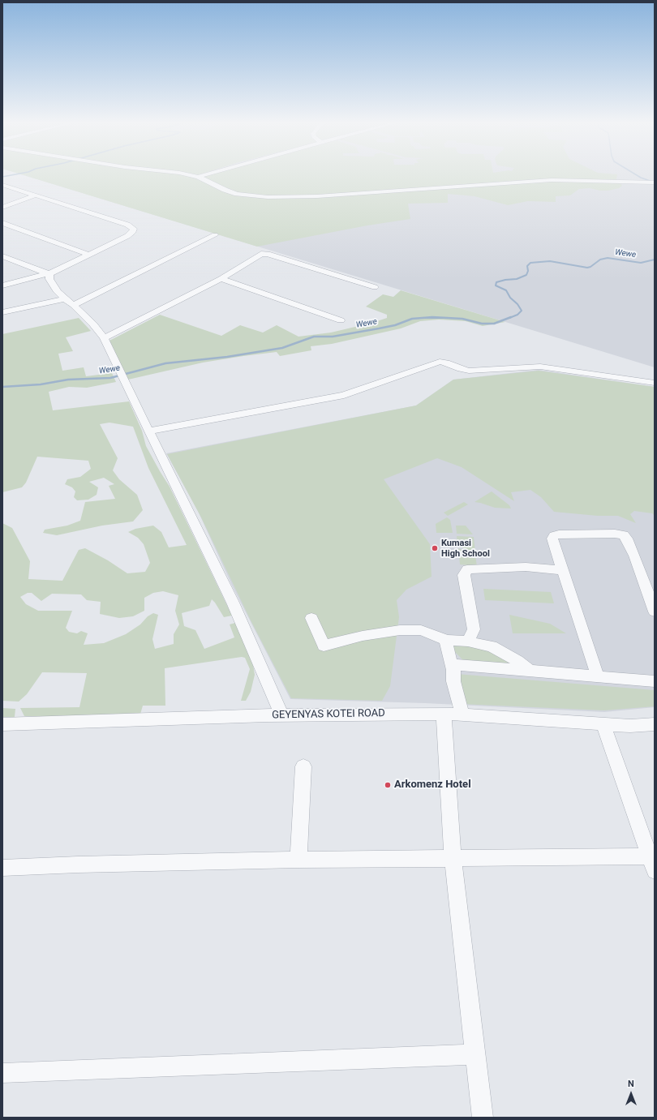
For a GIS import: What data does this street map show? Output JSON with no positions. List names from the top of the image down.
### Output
{
  "streets": {
    "street": ["GEYENYAS KOTEI ROAD"]
  },
  "water": ["Wewe"],
  "places": ["Kumasi High School", "Arkomenz Hotel"],
  "north": "top"
}
